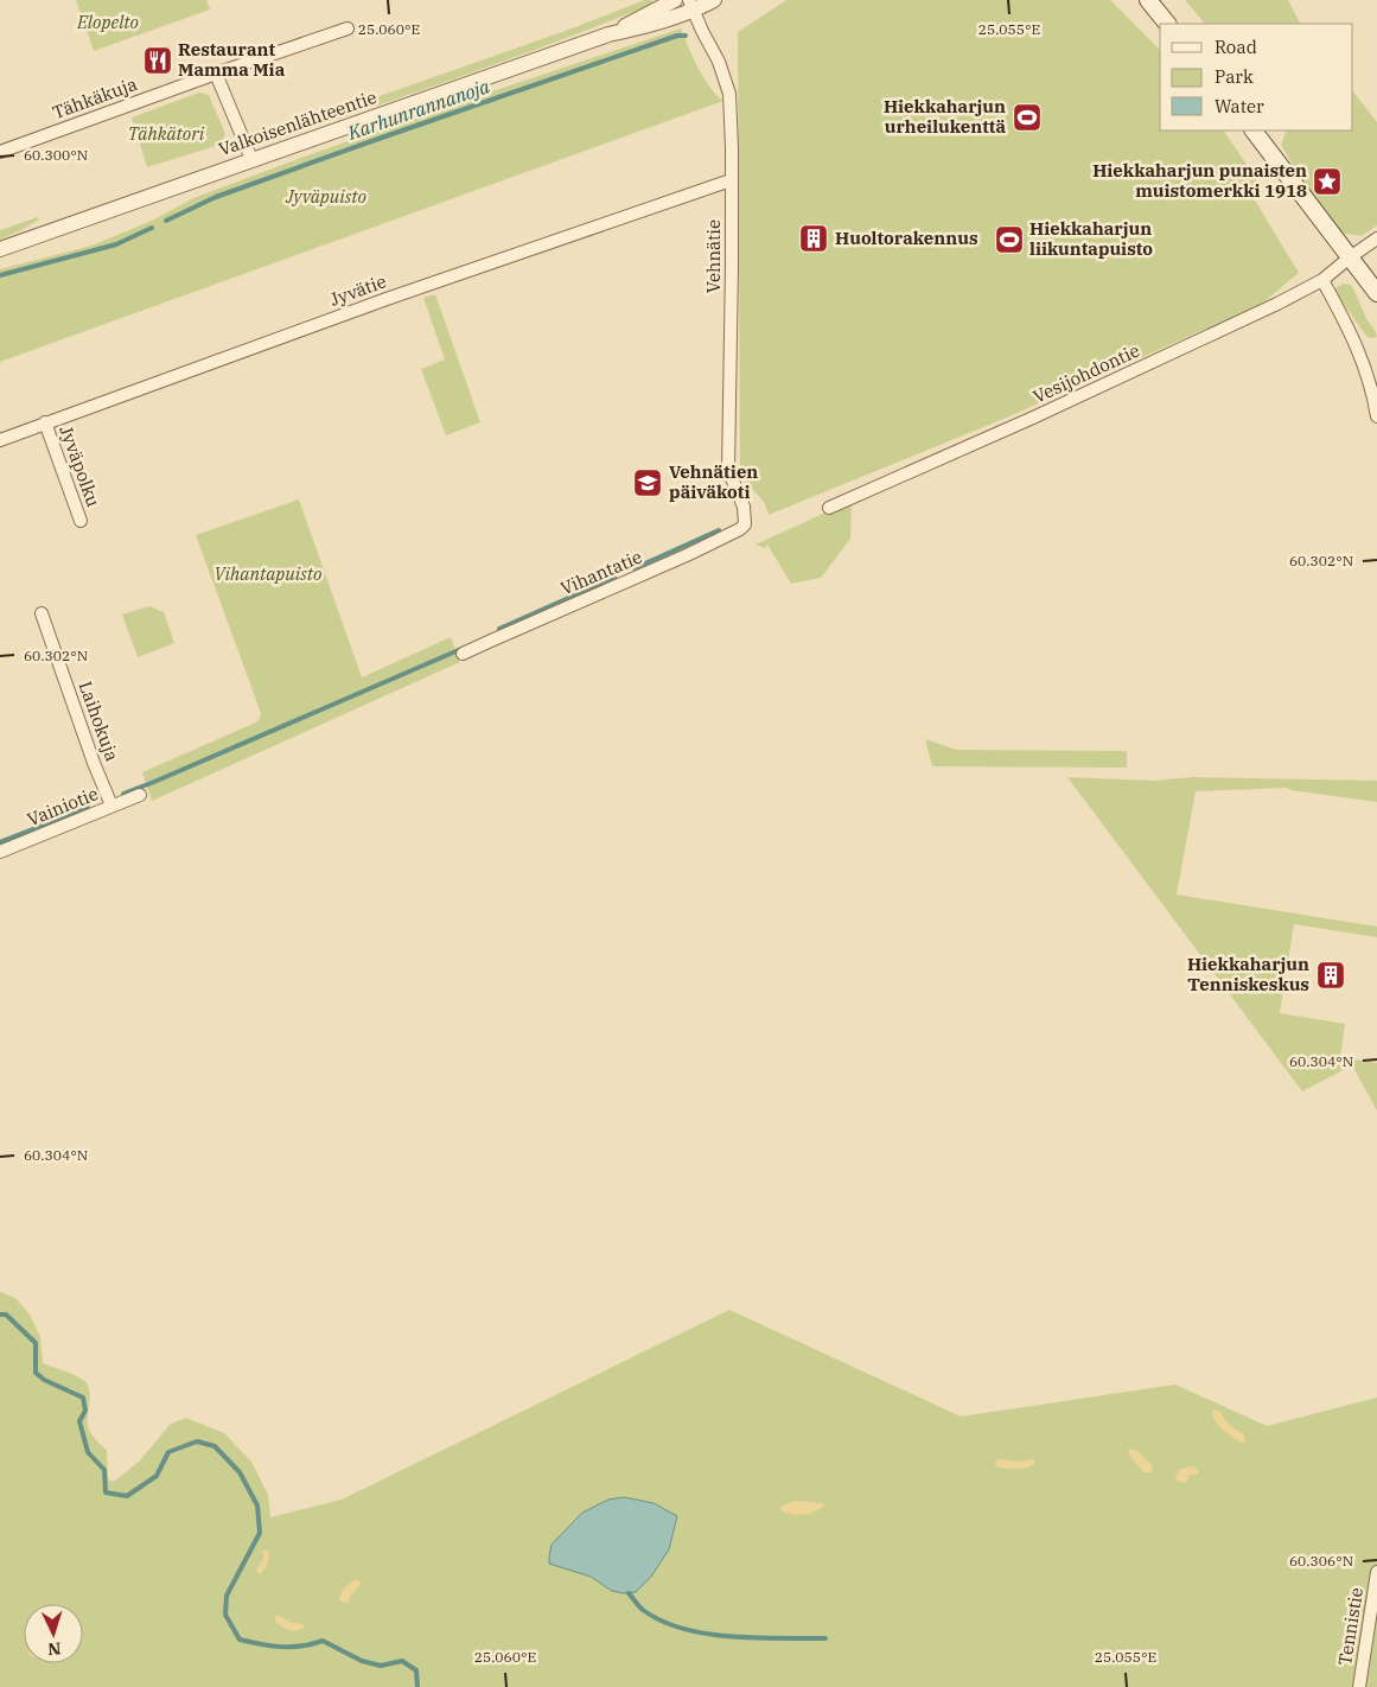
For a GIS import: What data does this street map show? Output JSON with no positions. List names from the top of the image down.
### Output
{
  "streets": {
    "street": [
      "Tähkäkuja",
      "Valkoisenlähteentie",
      "Vehnätie",
      "Jyvätie",
      "Vesijohdontie",
      "Jyväpolku",
      "Vihantatie",
      "Laihokuja",
      "Vainiotie",
      "Tennistie"
    ]
  },
  "crossings": [
    ["Valkoisenlähteentie", "Vehnätie"],
    ["Vehnätie", "Jyvätie"],
    ["Vehnätie", "Vihantatie"],
    ["Jyvätie", "Jyväpolku"],
    ["Laihokuja", "Vainiotie"]
  ],
  "water": ["Karhunrannanoja"],
  "parks": [
    "Elopelto",
    "Tähkätori",
    "Jyväpuisto",
    "Vihantapuisto"
  ],
  "places": {
    "restaurant": ["Restaurant Mamma Mia"],
    "sports": ["Hiekkaharjun urheilukenttä", "Hiekkaharjun liikuntapuisto"],
    "place": ["Hiekkaharjun punaisten muistomerkki 1918"],
    "building": ["Huoltorakennus", "Hiekkaharjun Tenniskeskus"],
    "school or university": ["Vehnätien päiväkoti"]
  },
  "legend": ["Road", "Park", "Water"],
  "north": "bottom",
  "coordinates": [
    "25.060°E",
    "25.055°E",
    "60.300°N",
    "60.302°N",
    "60.304°N",
    "60.306°N"
  ]
}
